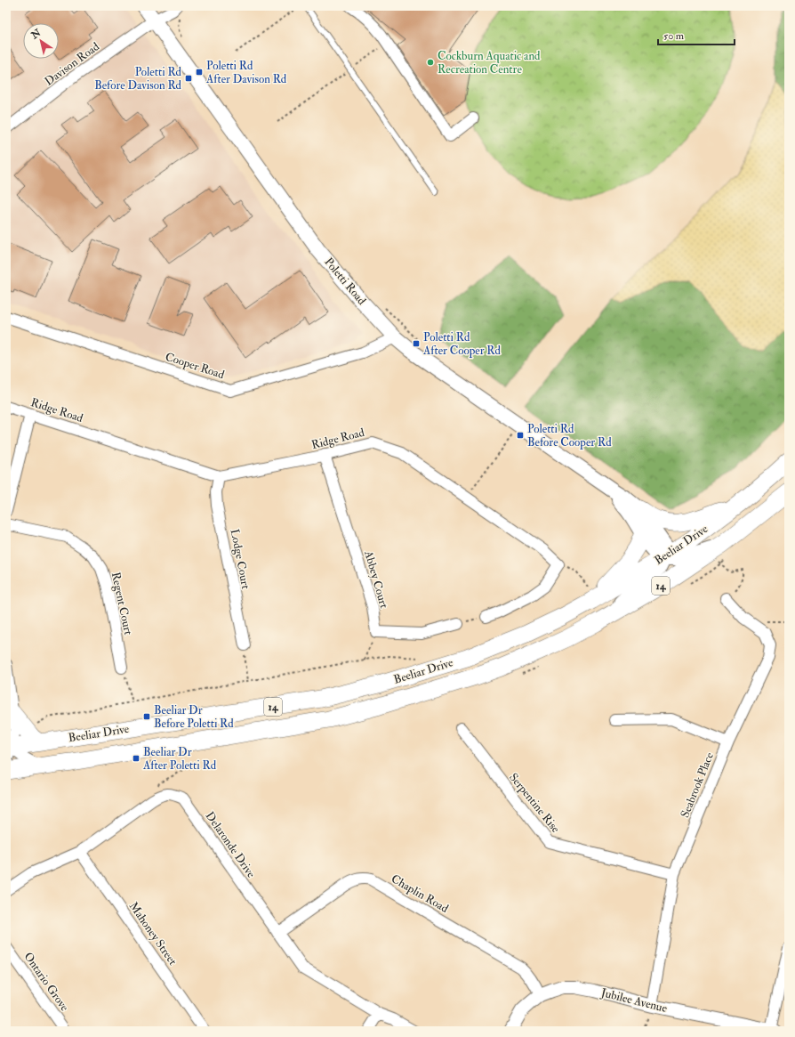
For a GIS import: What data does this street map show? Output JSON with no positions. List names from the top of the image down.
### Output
{
  "streets": {
    "highway": ["Beeliar Drive", "14"],
    "main road": ["Poletti Road"],
    "street": [
      "Davison Road",
      "Cooper Road",
      "Ridge Road",
      "Lodge Court",
      "Abbey Court",
      "Regent Court",
      "Seabrook Place",
      "Serpentine Rise",
      "Delaronde Drive",
      "Chaplin Road",
      "Mahoney Street",
      "Ontario Grove",
      "Jubilee Avenue"
    ]
  },
  "crossings": [
    ["Davison Road", "Poletti Road"],
    ["Poletti Road", "Cooper Road"],
    ["Poletti Road", "Beeliar Drive"],
    ["Ridge Road", "Lodge Court"],
    ["Ridge Road", "Abbey Court"],
    ["Seabrook Place", "Serpentine Rise"],
    ["Seabrook Place", "Jubilee Avenue"],
    ["Delaronde Drive", "Chaplin Road"],
    ["Delaronde Drive", "Mahoney Street"],
    ["Chaplin Road", "Jubilee Avenue"]
  ],
  "places": {
    "other": ["Cockburn Aquatic and Recreation Centre"],
    "transit": [
      "Poletti Rd After Davison Rd",
      "Poletti Rd Before Davison Rd",
      "Poletti Rd After Cooper Rd",
      "Poletti Rd Before Cooper Rd",
      "Beeliar Dr Before Poletti Rd",
      "Beeliar Dr After Poletti Rd"
    ]
  },
  "scale_bar": "50 m",
  "north": "top left"
}
